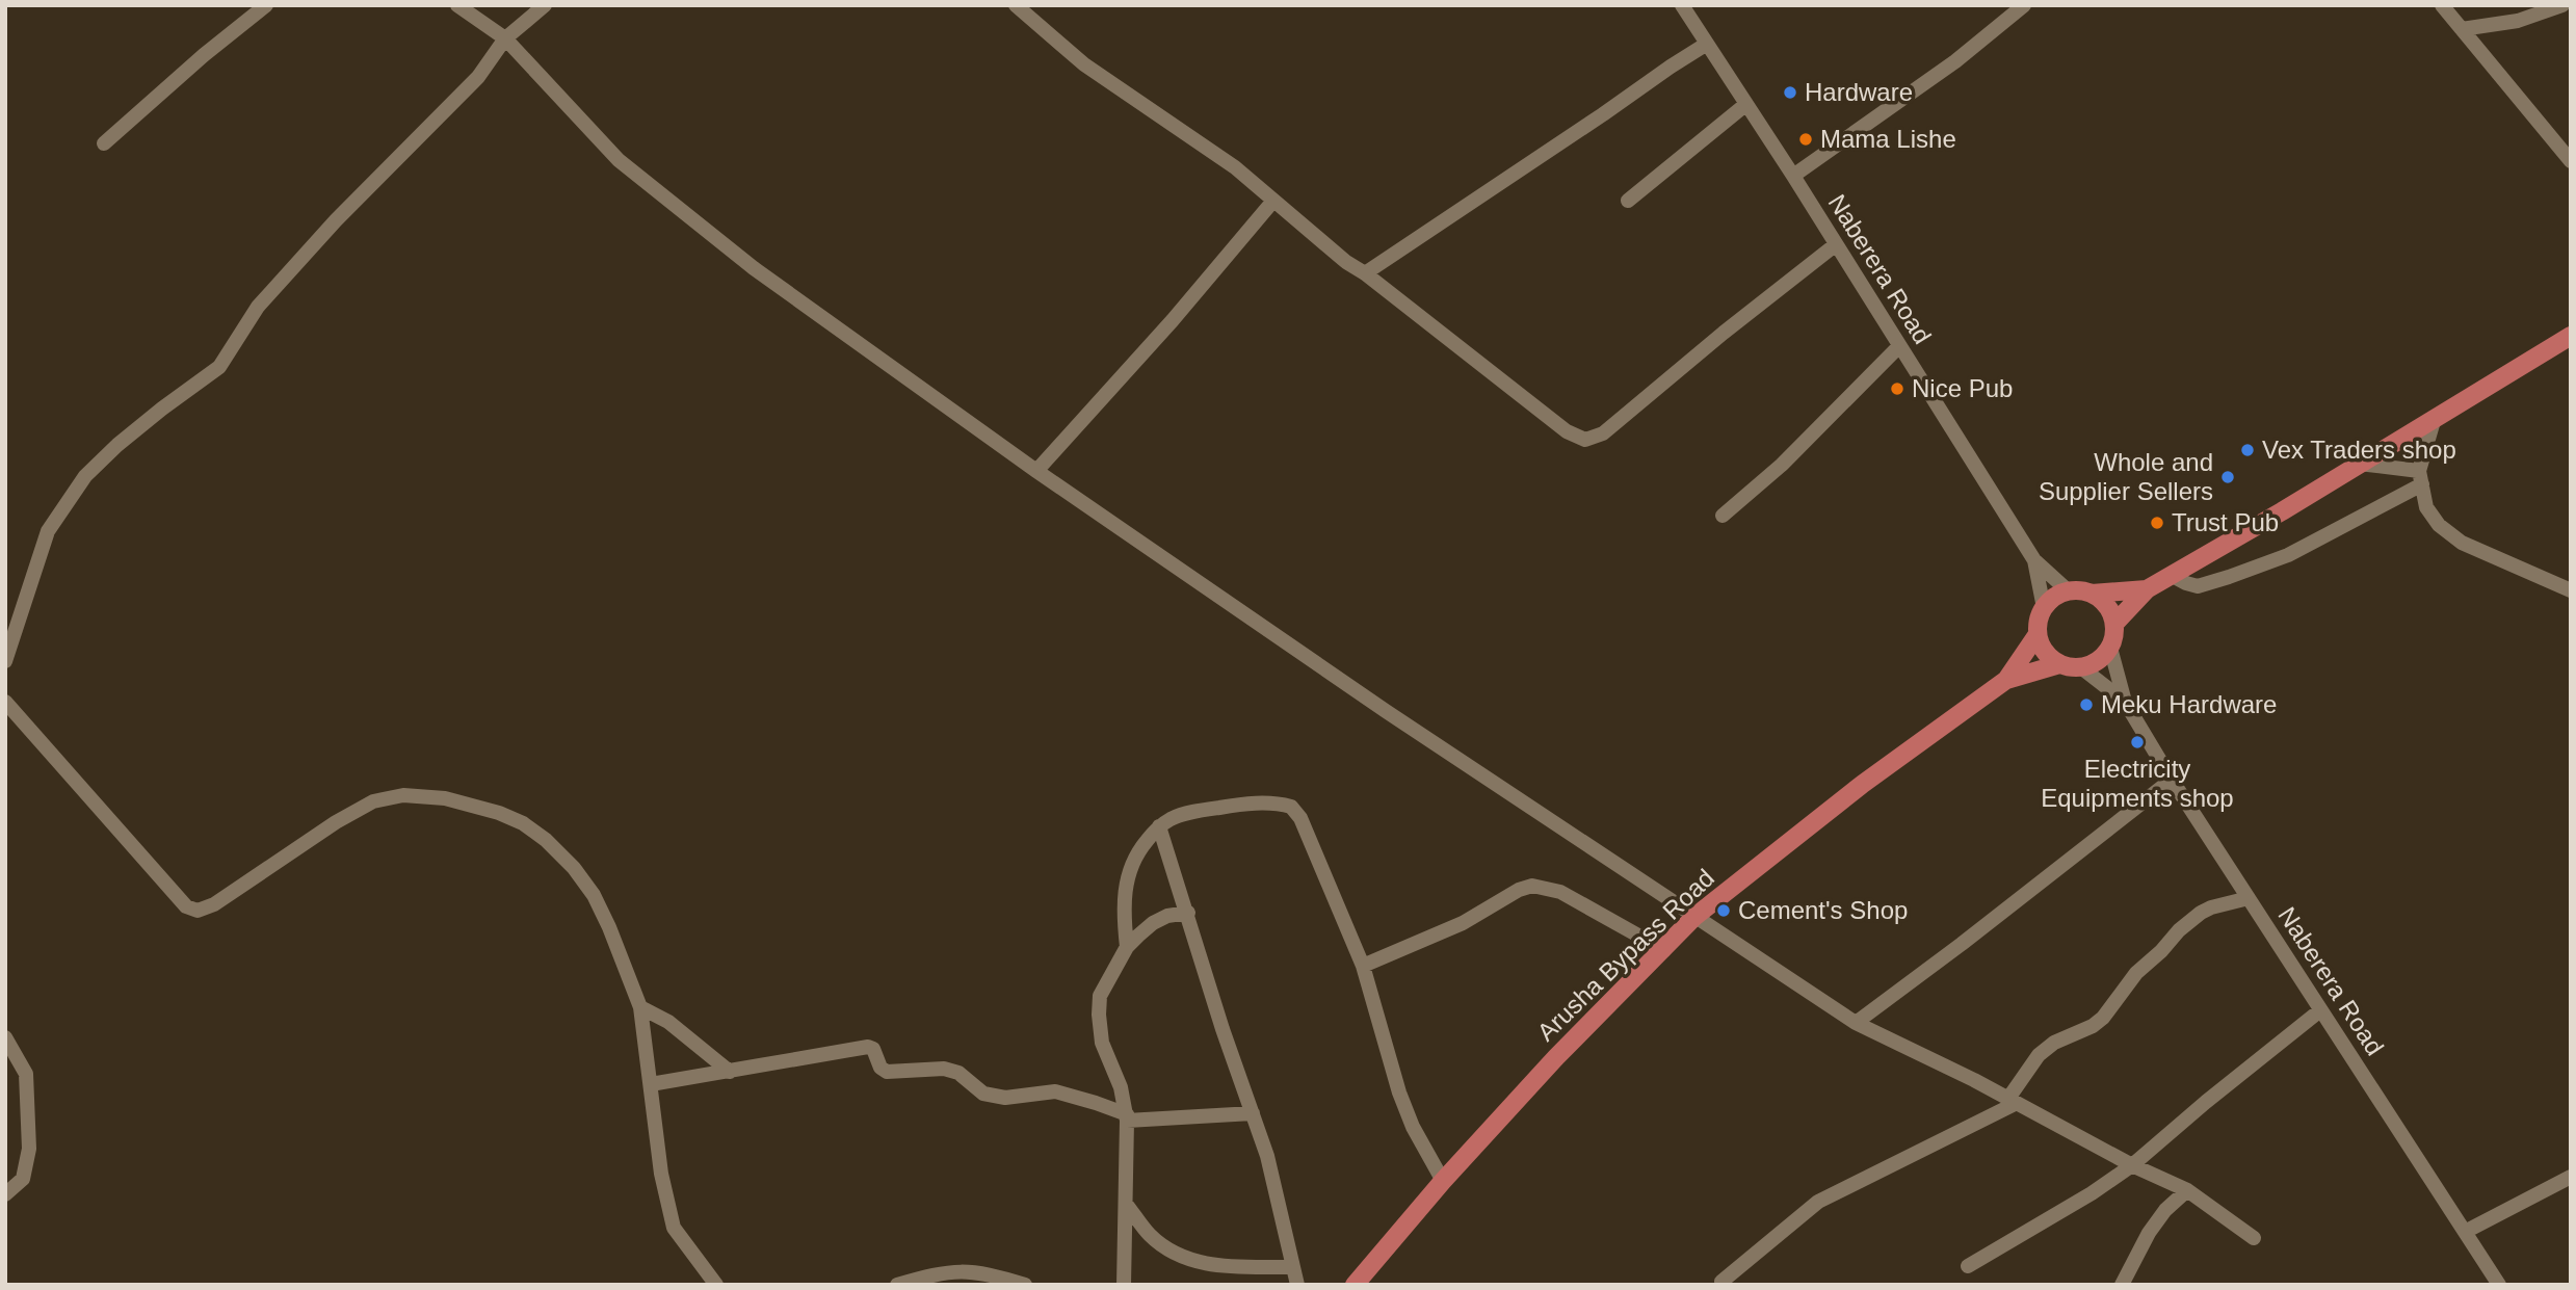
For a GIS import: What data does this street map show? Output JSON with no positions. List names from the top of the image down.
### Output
{
  "streets": {
    "main road": ["Arusha Bypass Road"],
    "street": ["Naberera Road"]
  },
  "crossings": [
    ["Naberera Road", "Arusha Bypass Road"]
  ],
  "places": [
    "Hardware",
    "Mama Lishe",
    "Nice Pub",
    "Vex Traders shop",
    "Whole and Supplier Sellers",
    "Trust Pub",
    "Meku Hardware",
    "Electricity Equipments shop",
    "Cement's Shop"
  ]
}
